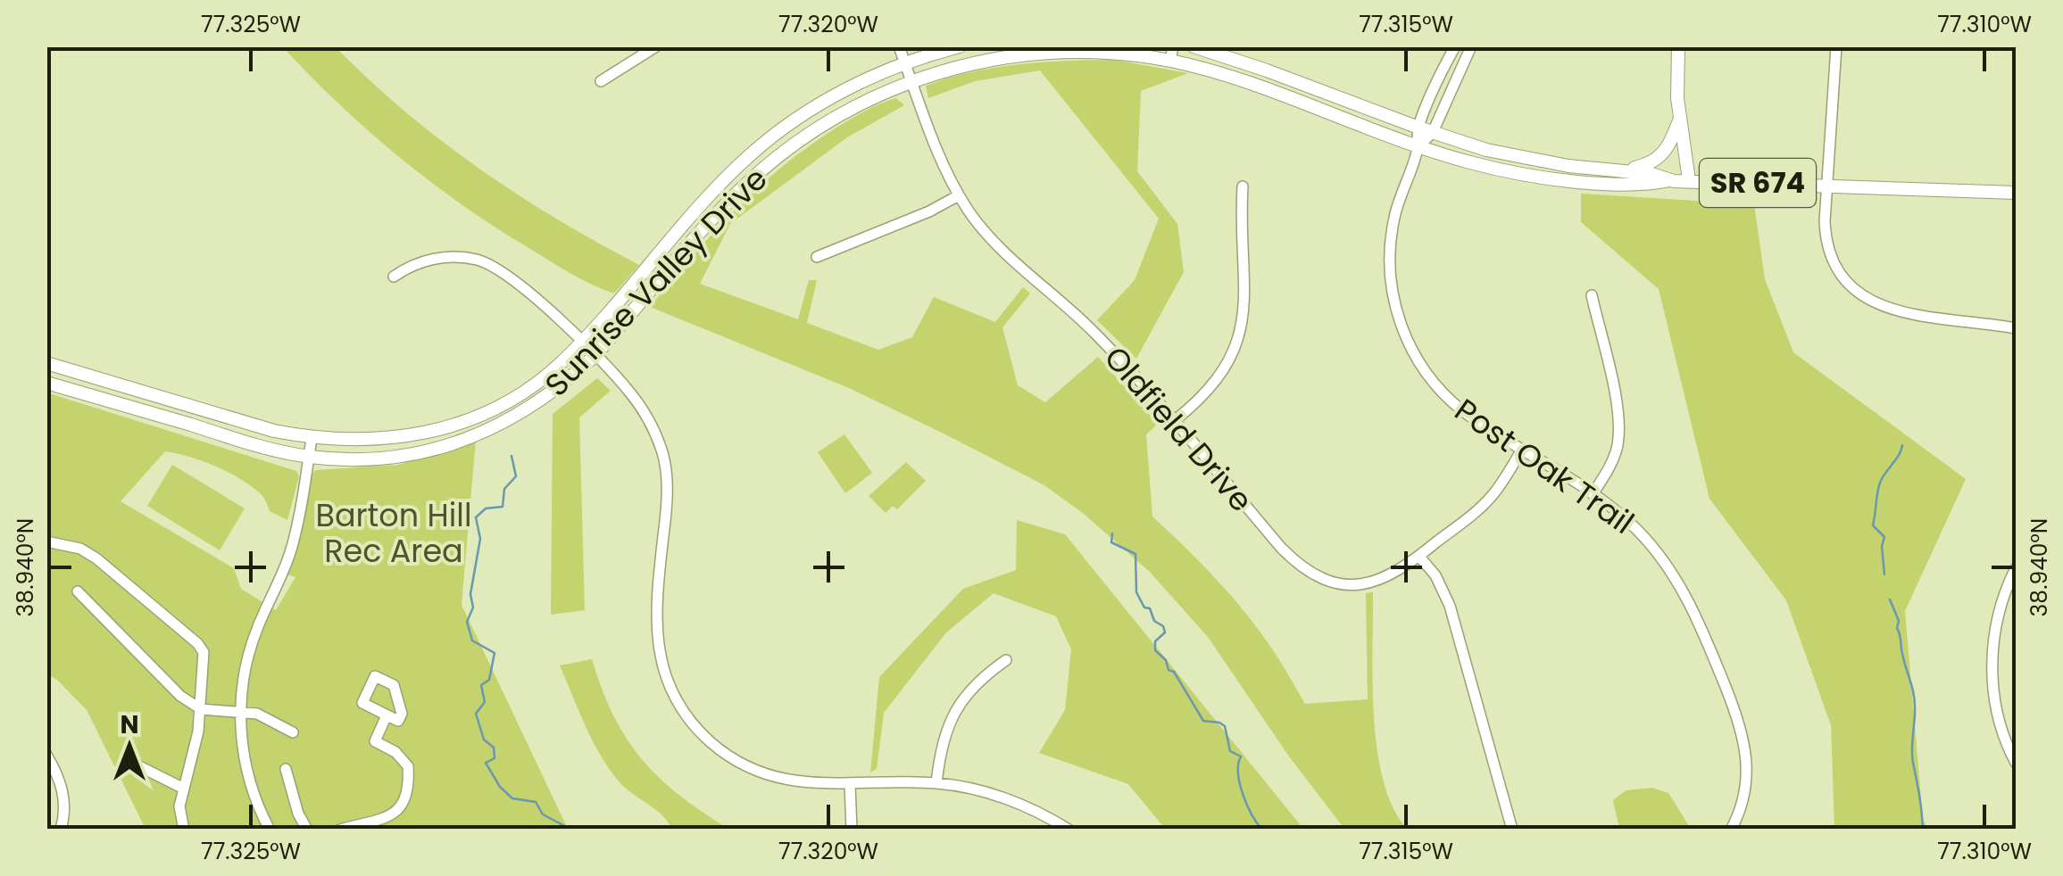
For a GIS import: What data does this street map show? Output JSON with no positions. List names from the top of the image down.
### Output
{
  "streets": {
    "main road": ["SR 674", "Sunrise Valley Drive"],
    "street": ["Oldfield Drive", "Post Oak Trail"]
  },
  "crossings": [
    ["SR 674", "Sunrise Valley Drive"],
    ["Sunrise Valley Drive", "Oldfield Drive"],
    ["Sunrise Valley Drive", "Post Oak Trail"],
    ["Oldfield Drive", "Post Oak Trail"]
  ],
  "parks": ["Barton Hill Rec Area"],
  "north": "top",
  "coordinates": [
    "77.325°W",
    "77.320°W",
    "77.315°W",
    "77.310°W",
    "38.940°N"
  ]
}
